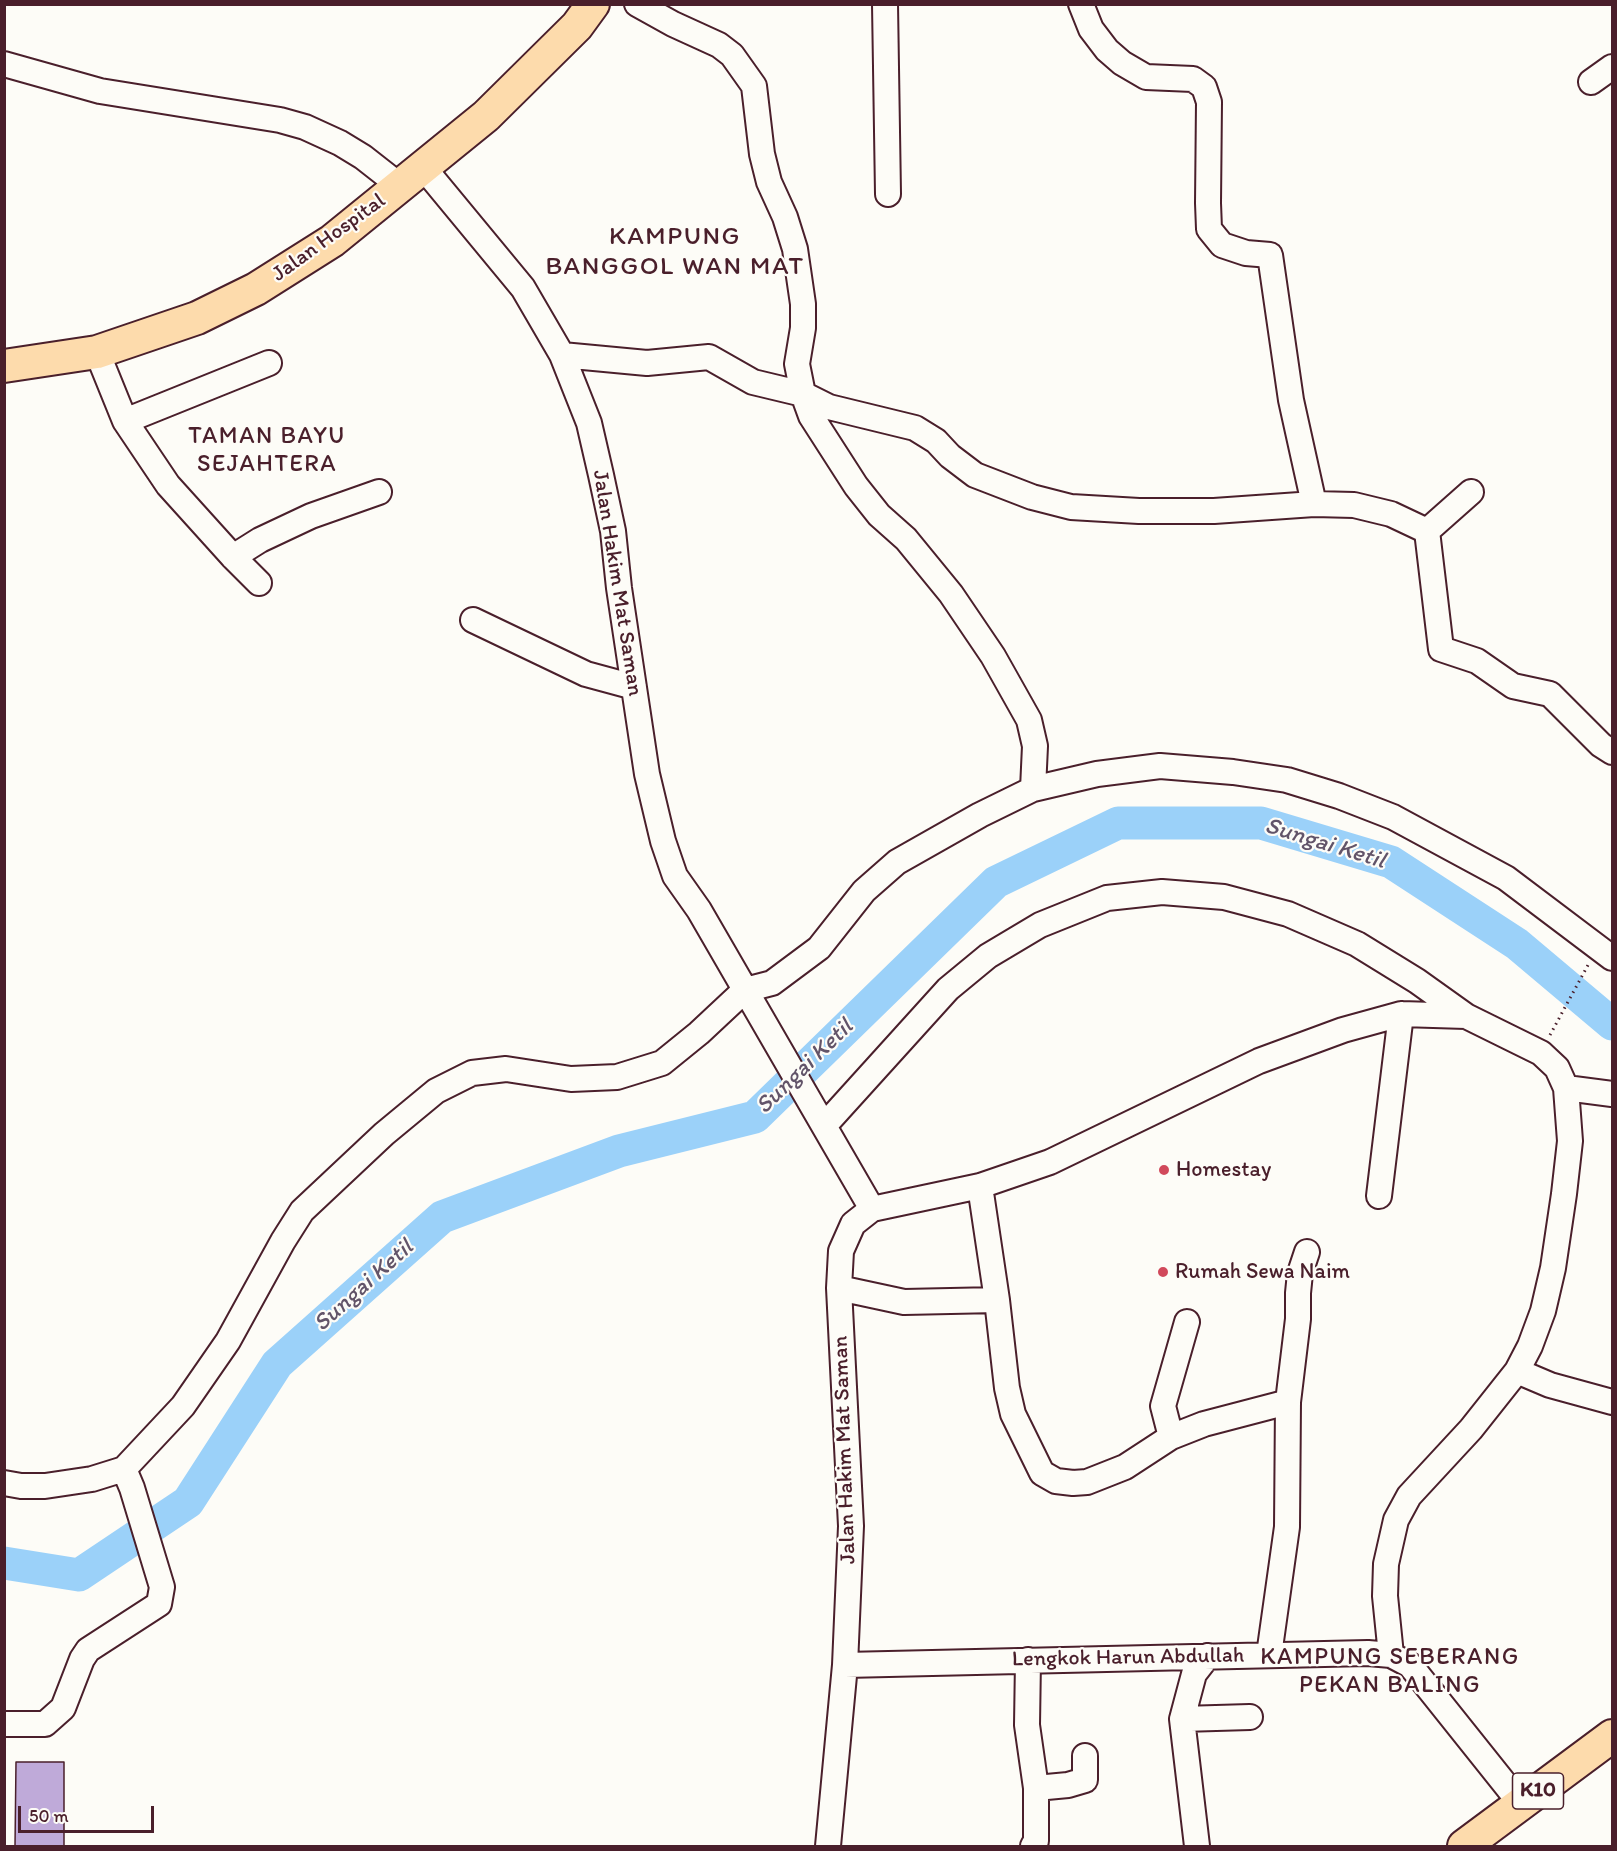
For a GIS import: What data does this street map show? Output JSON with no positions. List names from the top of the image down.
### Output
{
  "streets": {
    "main road": ["Jalan Hospital", "K10"],
    "street": ["Jalan Hakim Mat Saman", "Lengkok Harun Abdullah"]
  },
  "crossings": [
    ["Jalan Hospital", "Jalan Hakim Mat Saman"],
    ["Jalan Hakim Mat Saman", "Lengkok Harun Abdullah"]
  ],
  "districts": ["KAMPUNG BANGGOL WAN MAT", "TAMAN BAYU SEJAHTERA", "KAMPUNG SEBERANG PEKAN BALING"],
  "water": ["Sungai Ketil"],
  "places": ["Homestay", "Rumah Sewa Naim"],
  "scale_bar": "50 m"
}
